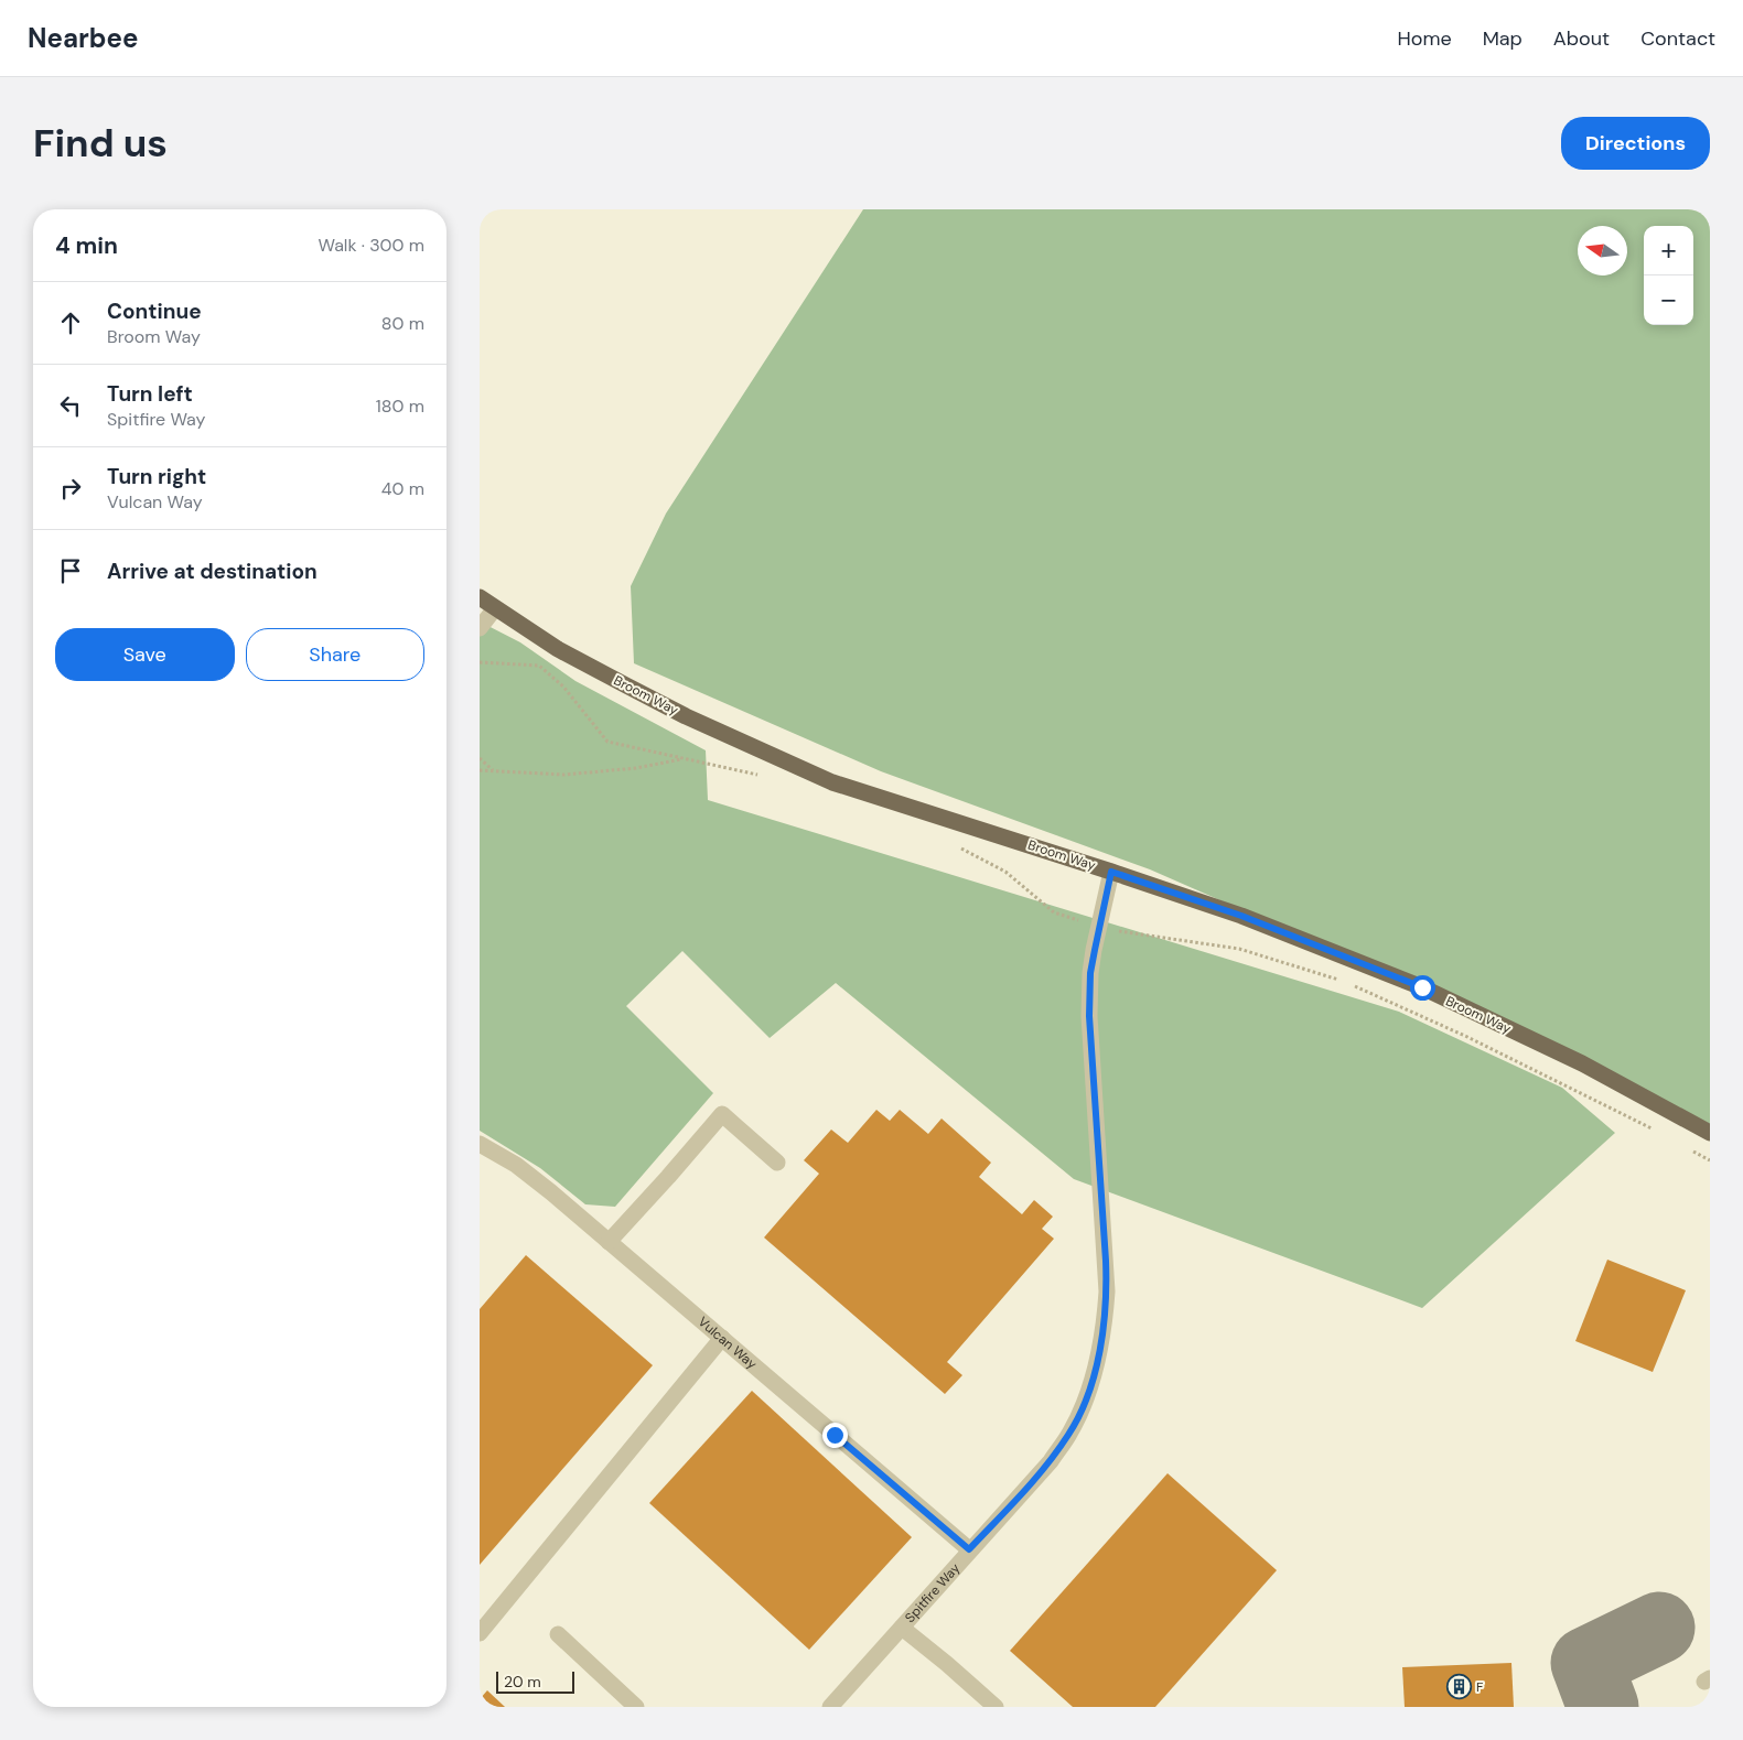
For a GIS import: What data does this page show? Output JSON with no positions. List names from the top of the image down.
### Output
{
  "streets": {
    "main road": ["Broom Way"],
    "lane": ["Vulcan Way", "Spitfire Way"]
  },
  "crossings": [
    ["Broom Way", "Spitfire Way"],
    ["Vulcan Way", "Spitfire Way"]
  ],
  "places": {
    "building": ["F"]
  },
  "scale_bar": "20 m",
  "north": "left",
  "page": {
    "header": "Nearbee",
    "nav": [
      "Home",
      "Map",
      "About",
      "Contact"
    ],
    "buttons": [
      "Directions",
      ["Save", "Share"]
    ],
    "title": "Find us",
    "heading": ["4 min", "Walk · 300 m"],
    "map_buttons": ["+", "−"],
    "list": [
      ["Continue", "Broom Way", "80 m"],
      ["Turn left", "Spitfire Way", "180 m"],
      ["Turn right", "Vulcan Way", "40 m"],
      "Arrive at destination"
    ],
    "scale": "20 m"
  }
}
